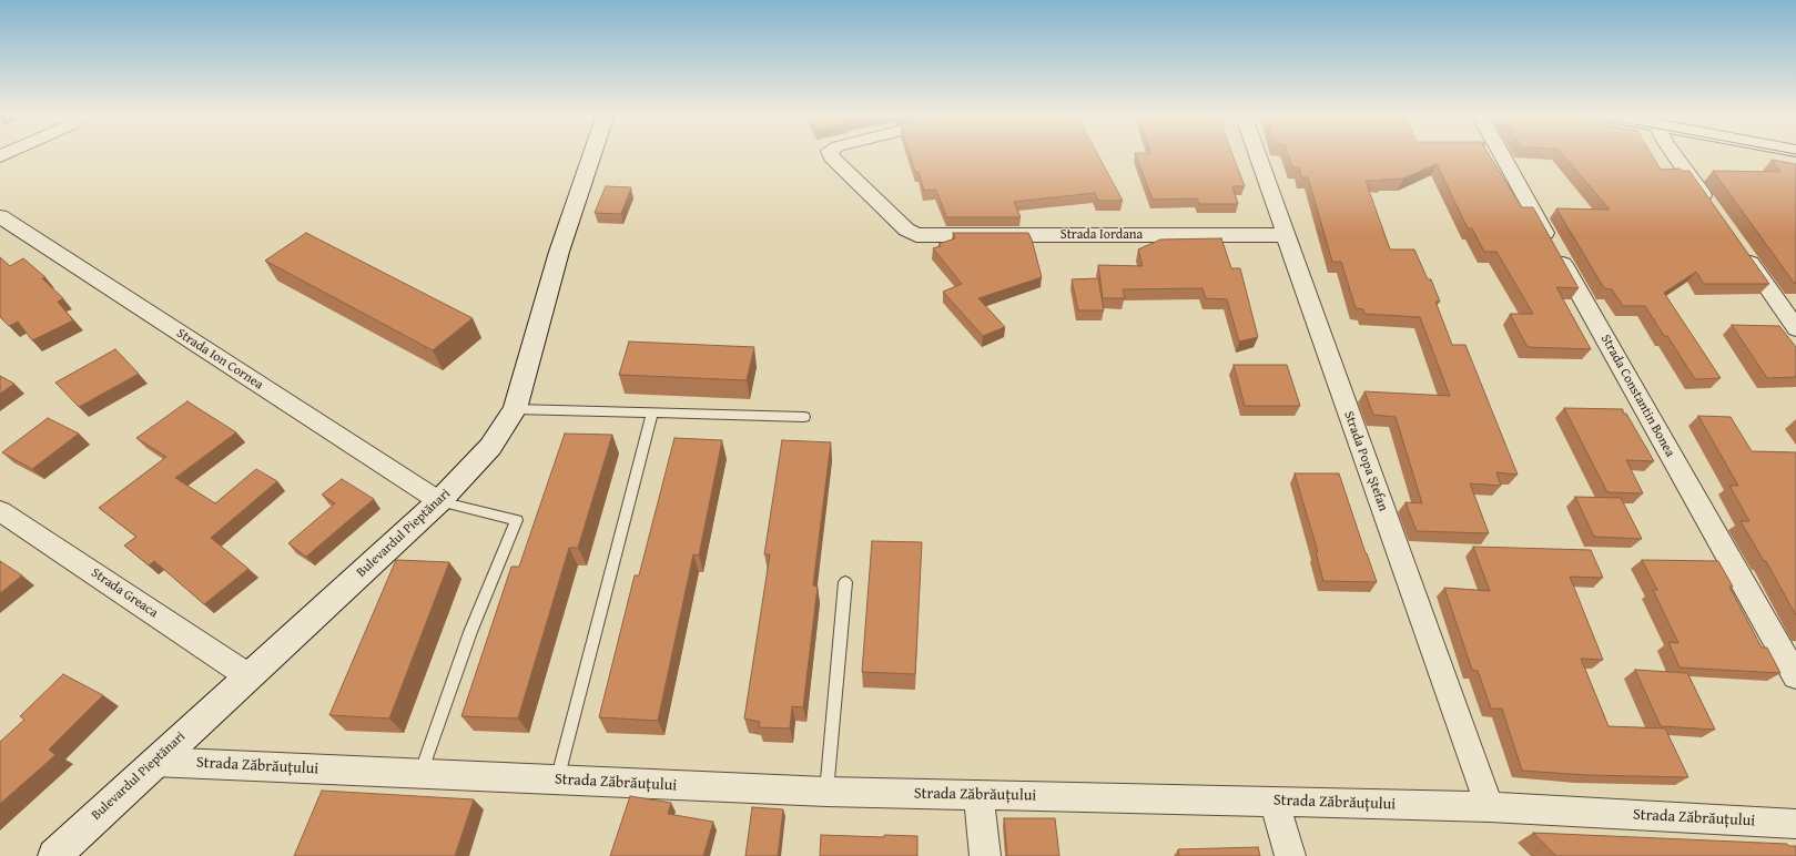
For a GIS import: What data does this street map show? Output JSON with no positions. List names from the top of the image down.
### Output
{
  "streets": {
    "main road": ["Bulevardul Pieptănari"],
    "street": [
      "Strada Iordana",
      "Strada Ion Cornea",
      "Strada Constantin Bonea",
      "Strada Popa Ștefan",
      "Strada Greaca",
      "Strada Zăbrăuțului"
    ]
  },
  "crossings": [
    ["Strada Iordana", "Strada Popa Ștefan"],
    ["Strada Ion Cornea", "Bulevardul Pieptănari"],
    ["Strada Popa Ștefan", "Strada Zăbrăuțului"],
    ["Bulevardul Pieptănari", "Strada Greaca"],
    ["Bulevardul Pieptănari", "Strada Zăbrăuțului"]
  ]
}
